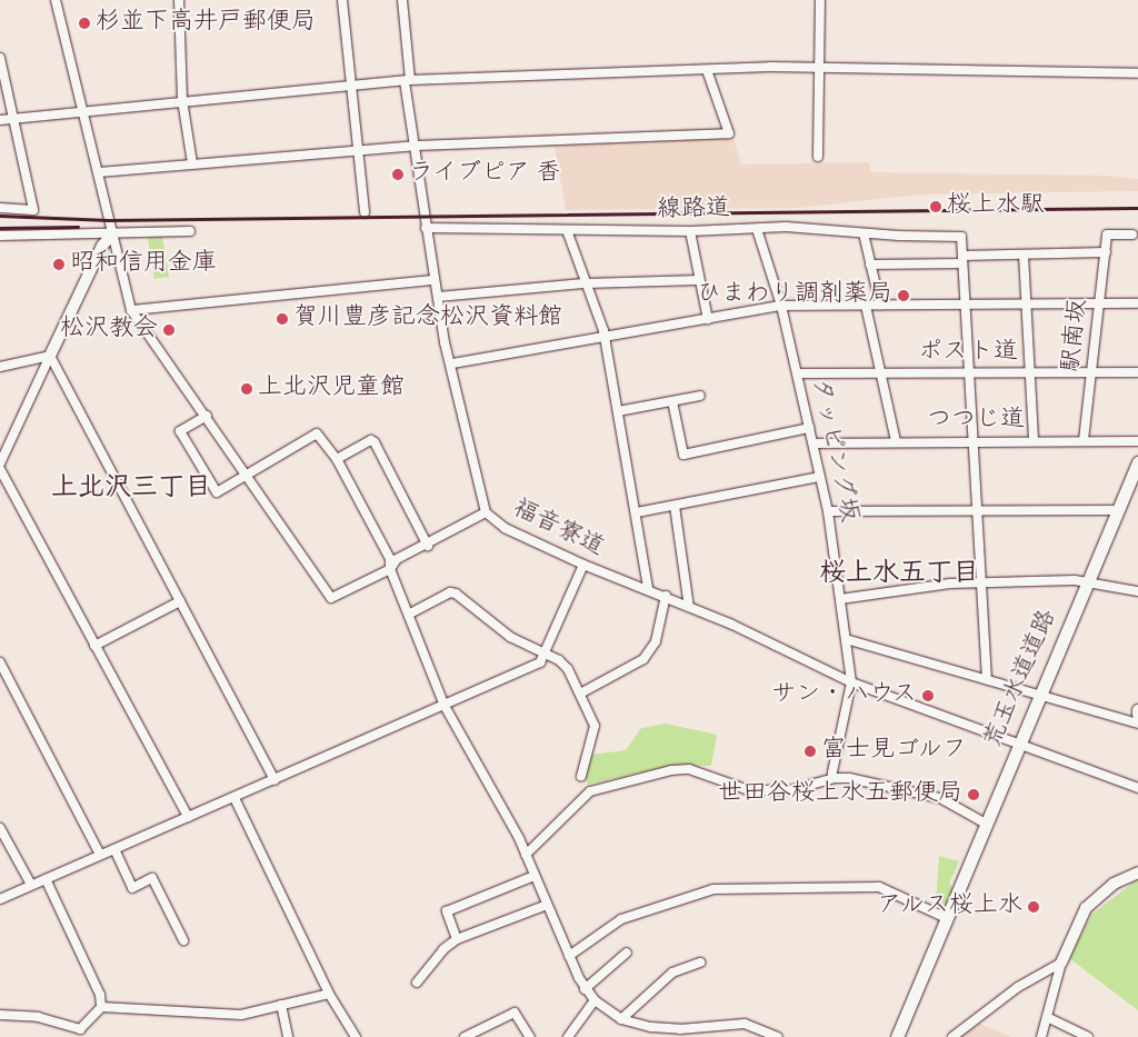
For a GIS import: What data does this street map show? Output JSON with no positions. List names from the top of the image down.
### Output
{
  "streets": {
    "main road": ["荒玉水道道路"],
    "street": [
      "線路道",
      "駅南坂",
      "ポスト道",
      "つつじ道",
      "タッピング坂",
      "福音寮道"
    ]
  },
  "crossings": [
    ["線路道", "タッピング坂"],
    ["線路道", "福音寮道"],
    ["駅南坂", "ポスト道"],
    ["駅南坂", "つつじ道"],
    ["ポスト道", "タッピング坂"],
    ["つつじ道", "タッピング坂"],
    ["タッピング坂", "福音寮道"],
    ["福音寮道", "荒玉水道道路"]
  ],
  "districts": ["上北沢三丁目", "桜上水五丁目"],
  "places": [
    "杉並下高井戸郵便局",
    "ライブピア 香",
    "桜上水駅",
    "昭和信用金庫",
    "ひまわり調剤薬局",
    "賀川豊彦記念松沢資料館",
    "松沢教会",
    "上北沢児童館",
    "サン・ハウス",
    "富士見ゴルフ",
    "世田谷桜上水五郵便局",
    "アルス桜上水"
  ]
}
